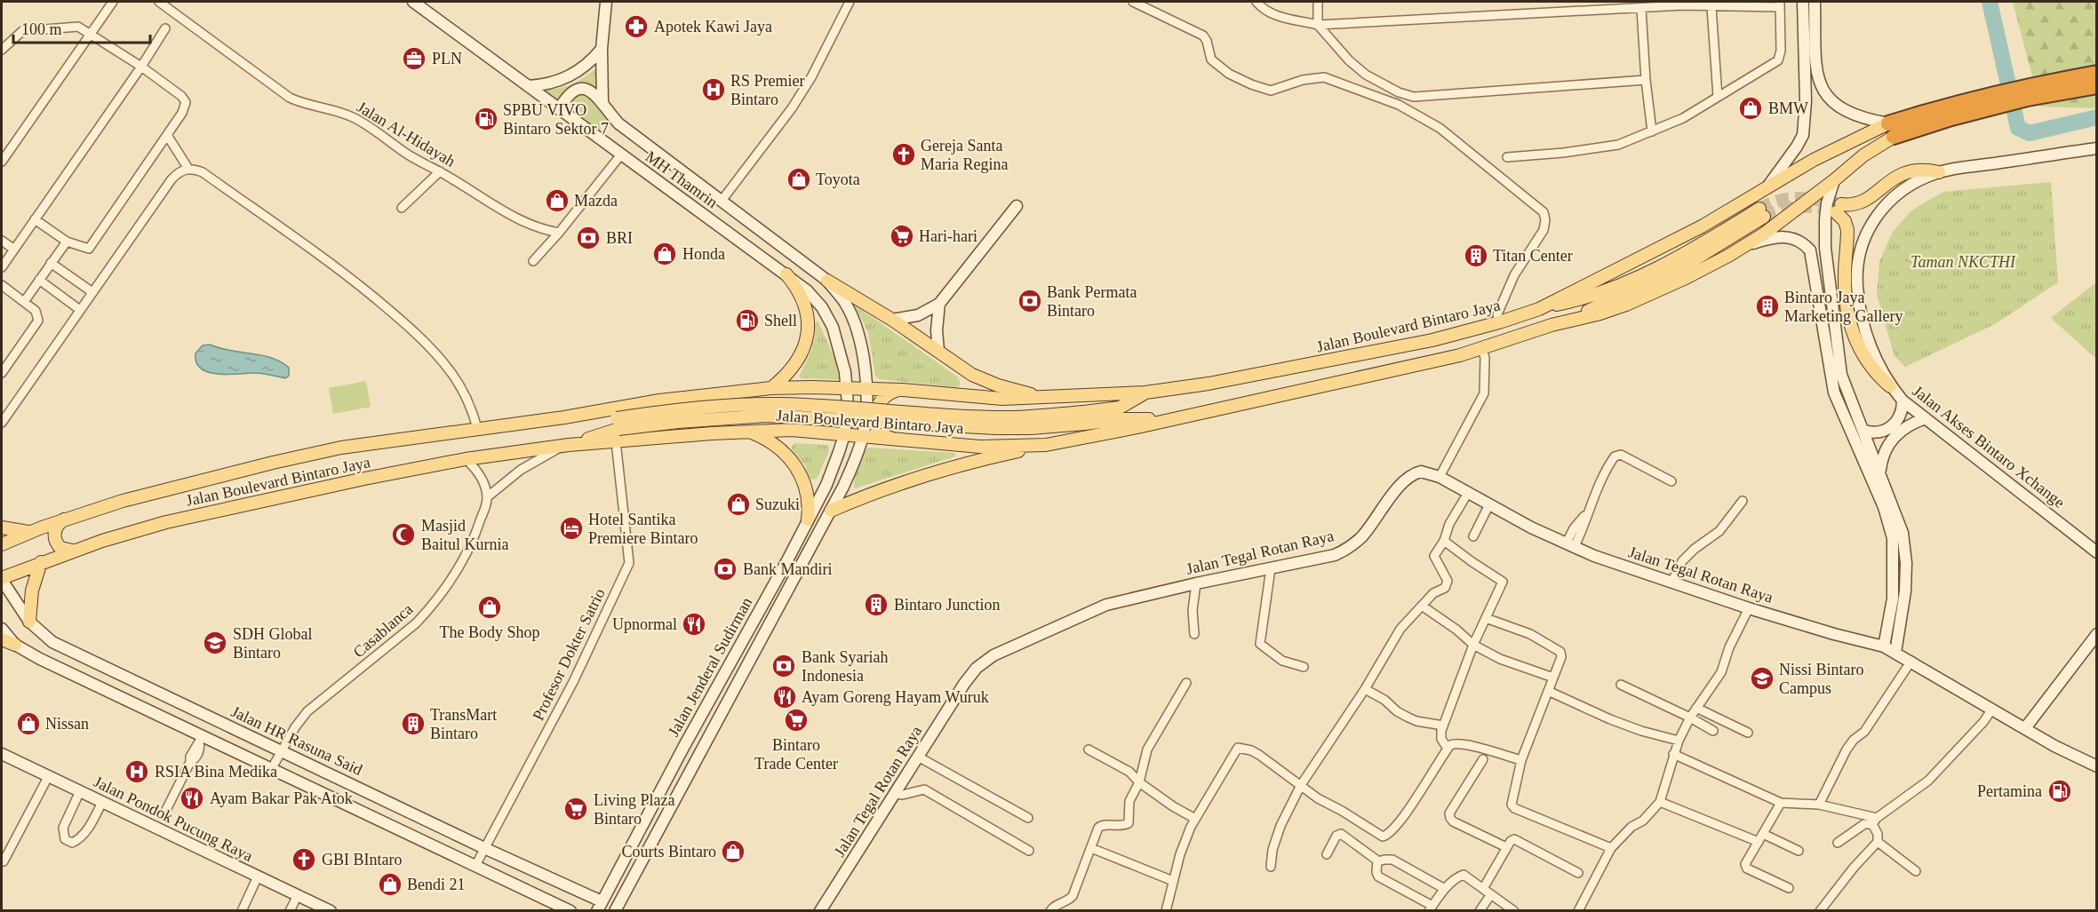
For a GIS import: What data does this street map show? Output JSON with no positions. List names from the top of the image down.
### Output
{
  "streets": {
    "main road": [
      "MH Thamrin",
      "Jalan Boulevard Bintaro Jaya",
      "Jalan Akses Bintaro Xchange",
      "Jalan Tegal Rotan Raya",
      "Jalan Jenderal Sudirman",
      "Jalan HR Rasuna Said",
      "Jalan Pondok Pucung Raya"
    ],
    "street": ["Jalan Al-Hidayah", "Casablanca", "Profesor Dokter Satrio"]
  },
  "crossings": [
    ["MH Thamrin", "Jalan Boulevard Bintaro Jaya"],
    ["MH Thamrin", "Jalan Jenderal Sudirman"],
    ["Jalan Boulevard Bintaro Jaya", "Profesor Dokter Satrio"],
    ["Jalan Boulevard Bintaro Jaya", "Jalan Jenderal Sudirman"],
    ["Jalan Boulevard Bintaro Jaya", "Jalan HR Rasuna Said"],
    ["Casablanca", "Jalan HR Rasuna Said"],
    ["Profesor Dokter Satrio", "Jalan HR Rasuna Said"],
    ["Jalan Jenderal Sudirman", "Jalan HR Rasuna Said"]
  ],
  "parks": ["Taman NKCTHI"],
  "places": {
    "pharmacy": ["Apotek Kawi Jaya"],
    "office": ["PLN"],
    "hospital": ["RS Premier Bintaro", "RSIA Bina Medika"],
    "shop": [
      "BMW",
      "Toyota",
      "Mazda",
      "Honda",
      "Suzuki",
      "The Body Shop",
      "Nissan",
      "Courts Bintaro",
      "Bendi 21"
    ],
    "fuel station": ["SPBU VIVO Bintaro Sektor 7", "Shell", "Pertamina"],
    "church": ["Gereja Santa Maria Regina", "GBI BIntaro"],
    "supermarket": ["Hari-hari", "Bintaro Trade Center", "Living Plaza Bintaro"],
    "bank": [
      "BRI",
      "Bank Permata Bintaro",
      "Bank Mandiri",
      "Bank Syariah Indonesia"
    ],
    "building": [
      "Titan Center",
      "Bintaro Jaya Marketing Gallery",
      "Bintaro Junction",
      "TransMart Bintaro"
    ],
    "hotel": ["Hotel Santika Premiere Bintaro"],
    "mosque": ["Masjid Baitul Kurnia"],
    "restaurant": ["Upnormal", "Ayam Goreng Hayam Wuruk", "Ayam Bakar Pak Atok"],
    "school or university": ["SDH Global Bintaro", "Nissi Bintaro Campus"]
  },
  "scale_bar": "100 m"
}
